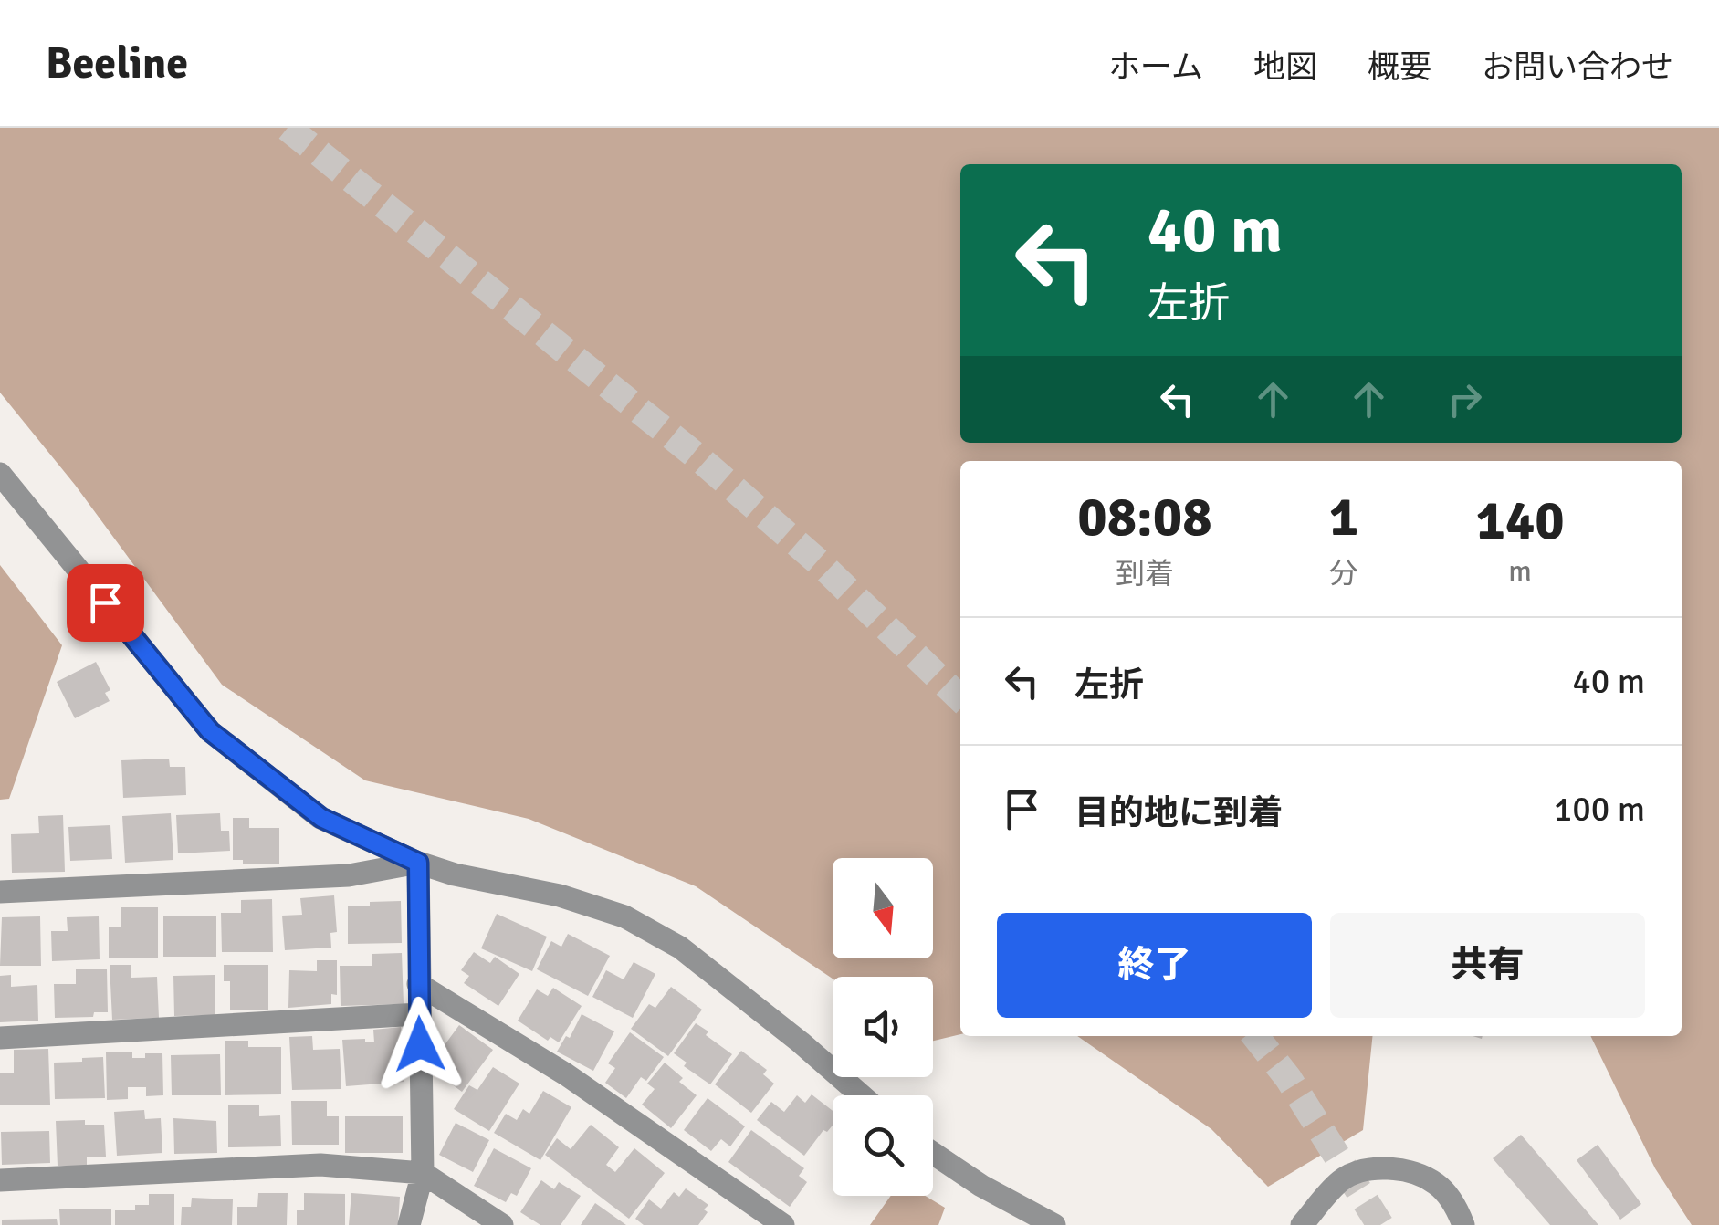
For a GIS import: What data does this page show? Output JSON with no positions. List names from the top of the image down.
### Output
{
  "north": "bottom",
  "page": {
    "header": "Beeline",
    "nav": [
      "ホーム",
      "地図",
      "概要",
      "お問い合わせ"
    ],
    "turn": ["40 m", "左折"],
    "eta": [
      "08:08",
      "到着",
      "1",
      "分",
      "140",
      "m"
    ],
    "list": [
      {
        "name": "左折",
        "value": "40 m"
      },
      {
        "name": "目的地に到着",
        "value": "100 m"
      }
    ],
    "buttons": ["終了", "共有"]
  }
}
